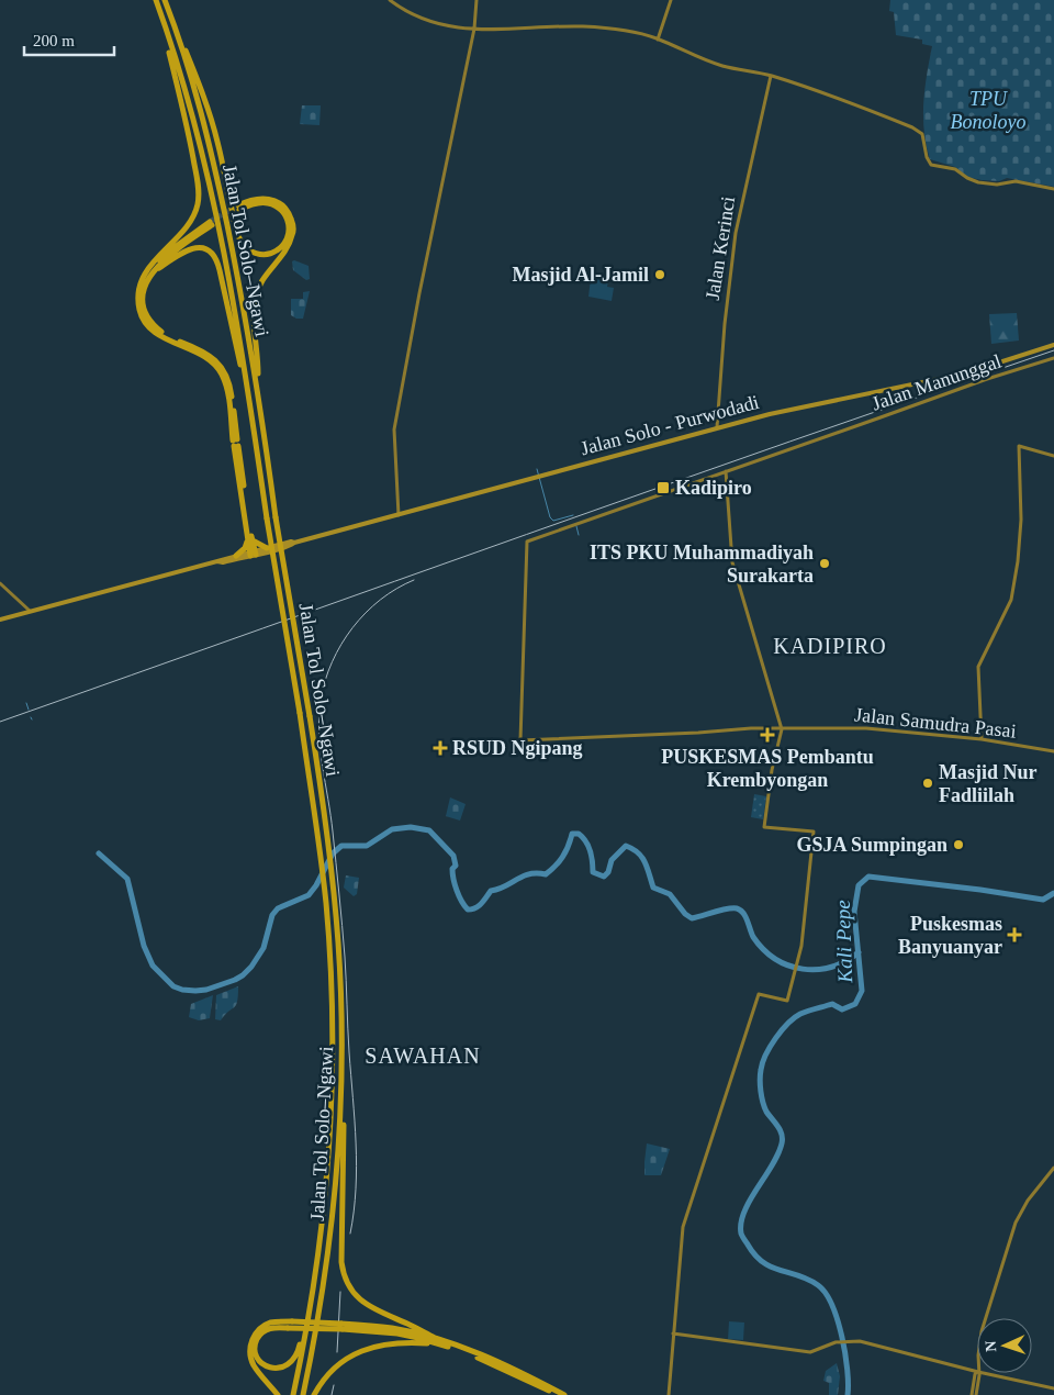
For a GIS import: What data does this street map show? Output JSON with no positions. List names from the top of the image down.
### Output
{
  "streets": {
    "highway": ["Jalan Tol Solo–Ngawi"],
    "main road": ["Jalan Solo - Purwodadi"],
    "street": ["Jalan Kerinci", "Jalan Manunggal", "Jalan Samudra Pasai"]
  },
  "crossings": [
    ["Jalan Kerinci", "Jalan Solo - Purwodadi"],
    ["Jalan Manunggal", "Jalan Samudra Pasai"]
  ],
  "districts": ["KADIPIRO", "SAWAHAN"],
  "water": ["Kali Pepe"],
  "parks": ["TPU Bonoloyo"],
  "places": {
    "other": [
      "Masjid Al-Jamil",
      "ITS PKU Muhammadiyah Surakarta",
      "Masjid Nur Fadliilah",
      "GSJA Sumpingan"
    ],
    "transit": ["Kadipiro"],
    "health": ["PUSKESMAS Pembantu Krembyongan", "RSUD Ngipang", "Puskesmas Banyuanyar"]
  },
  "scale_bar": "200 m",
  "north": "left"
}
